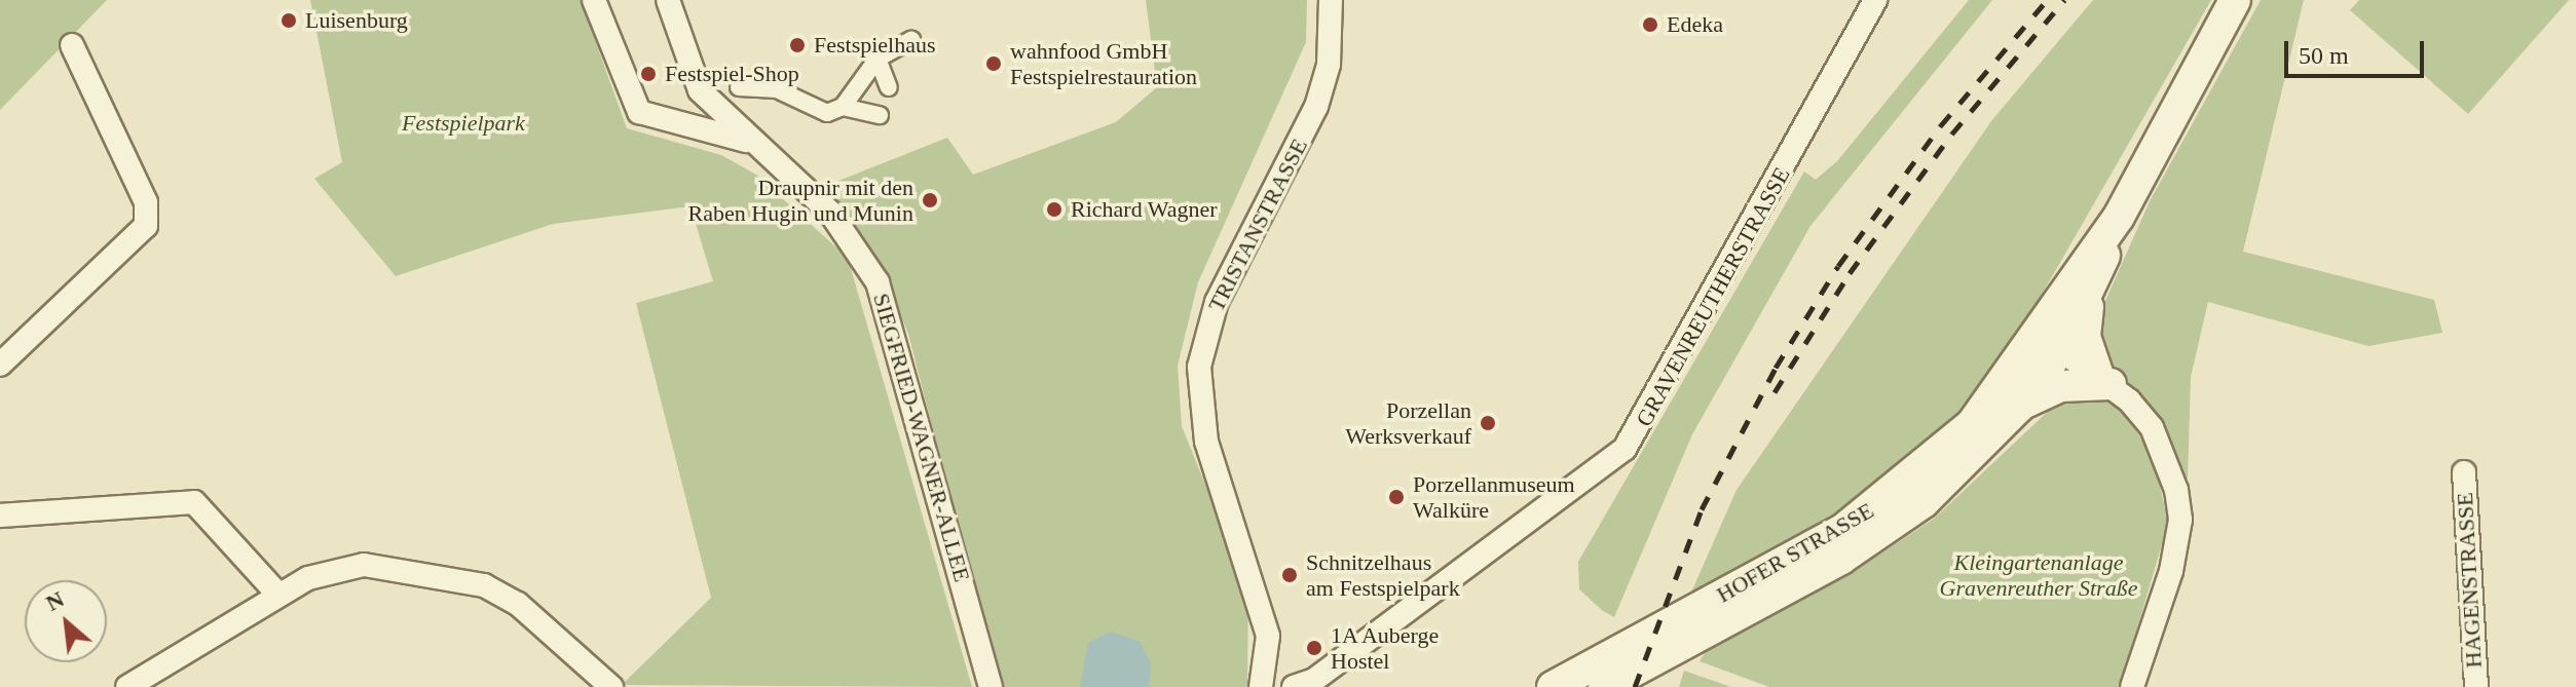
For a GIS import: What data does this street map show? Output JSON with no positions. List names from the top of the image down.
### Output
{
  "streets": {
    "main road": ["HOFER STRASSE"],
    "street": [
      "TRISTANSTRASSE",
      "GRAVENREUTHERSTRASSE",
      "SIEGFRIED-WAGNER-ALLEE",
      "HAGENSTRASSE"
    ]
  },
  "parks": ["Festspielpark", "Kleingartenanlage Gravenreuther Straße"],
  "places": [
    "Luisenburg",
    "Edeka",
    "Festspielhaus",
    "wahnfood GmbH Festspielrestauration",
    "Festspiel-Shop",
    "Draupnir mit den Raben Hugin und Munin",
    "Richard Wagner",
    "Porzellan Werksverkauf",
    "Porzellanmuseum Walküre",
    "Schnitzelhaus am Festspielpark",
    "1A Auberge Hostel"
  ],
  "scale_bar": "50 m",
  "north": "top left"
}
